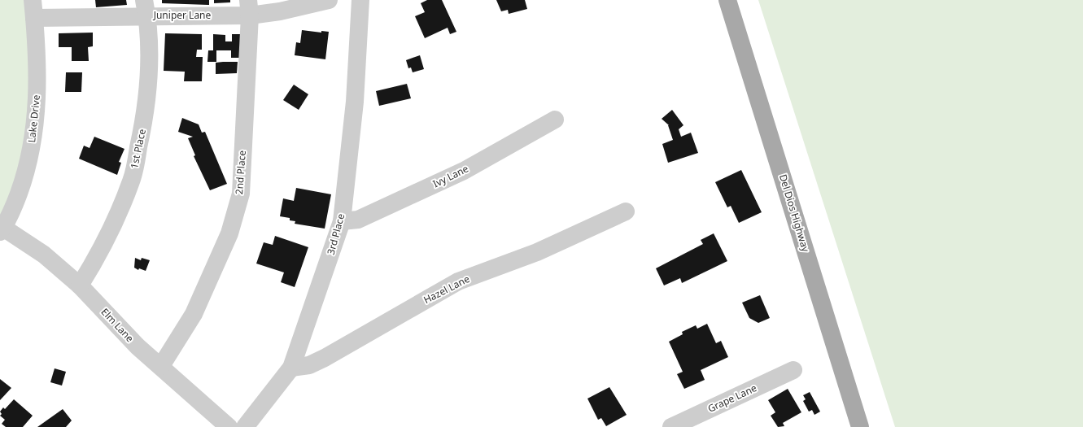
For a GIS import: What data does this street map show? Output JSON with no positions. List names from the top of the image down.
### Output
{
  "streets": {
    "main road": ["Del Dios Highway"],
    "street": [
      "Juniper Lane",
      "Lake Drive",
      "1st Place",
      "2nd Place",
      "Ivy Lane",
      "3rd Place",
      "Hazel Lane",
      "Elm Lane",
      "Grape Lane"
    ]
  },
  "crossings": [
    ["Juniper Lane", "Lake Drive"],
    ["Juniper Lane", "1st Place"],
    ["Juniper Lane", "2nd Place"],
    ["Lake Drive", "Elm Lane"],
    ["1st Place", "Elm Lane"],
    ["2nd Place", "Elm Lane"],
    ["Ivy Lane", "3rd Place"],
    ["3rd Place", "Hazel Lane"]
  ]
}
